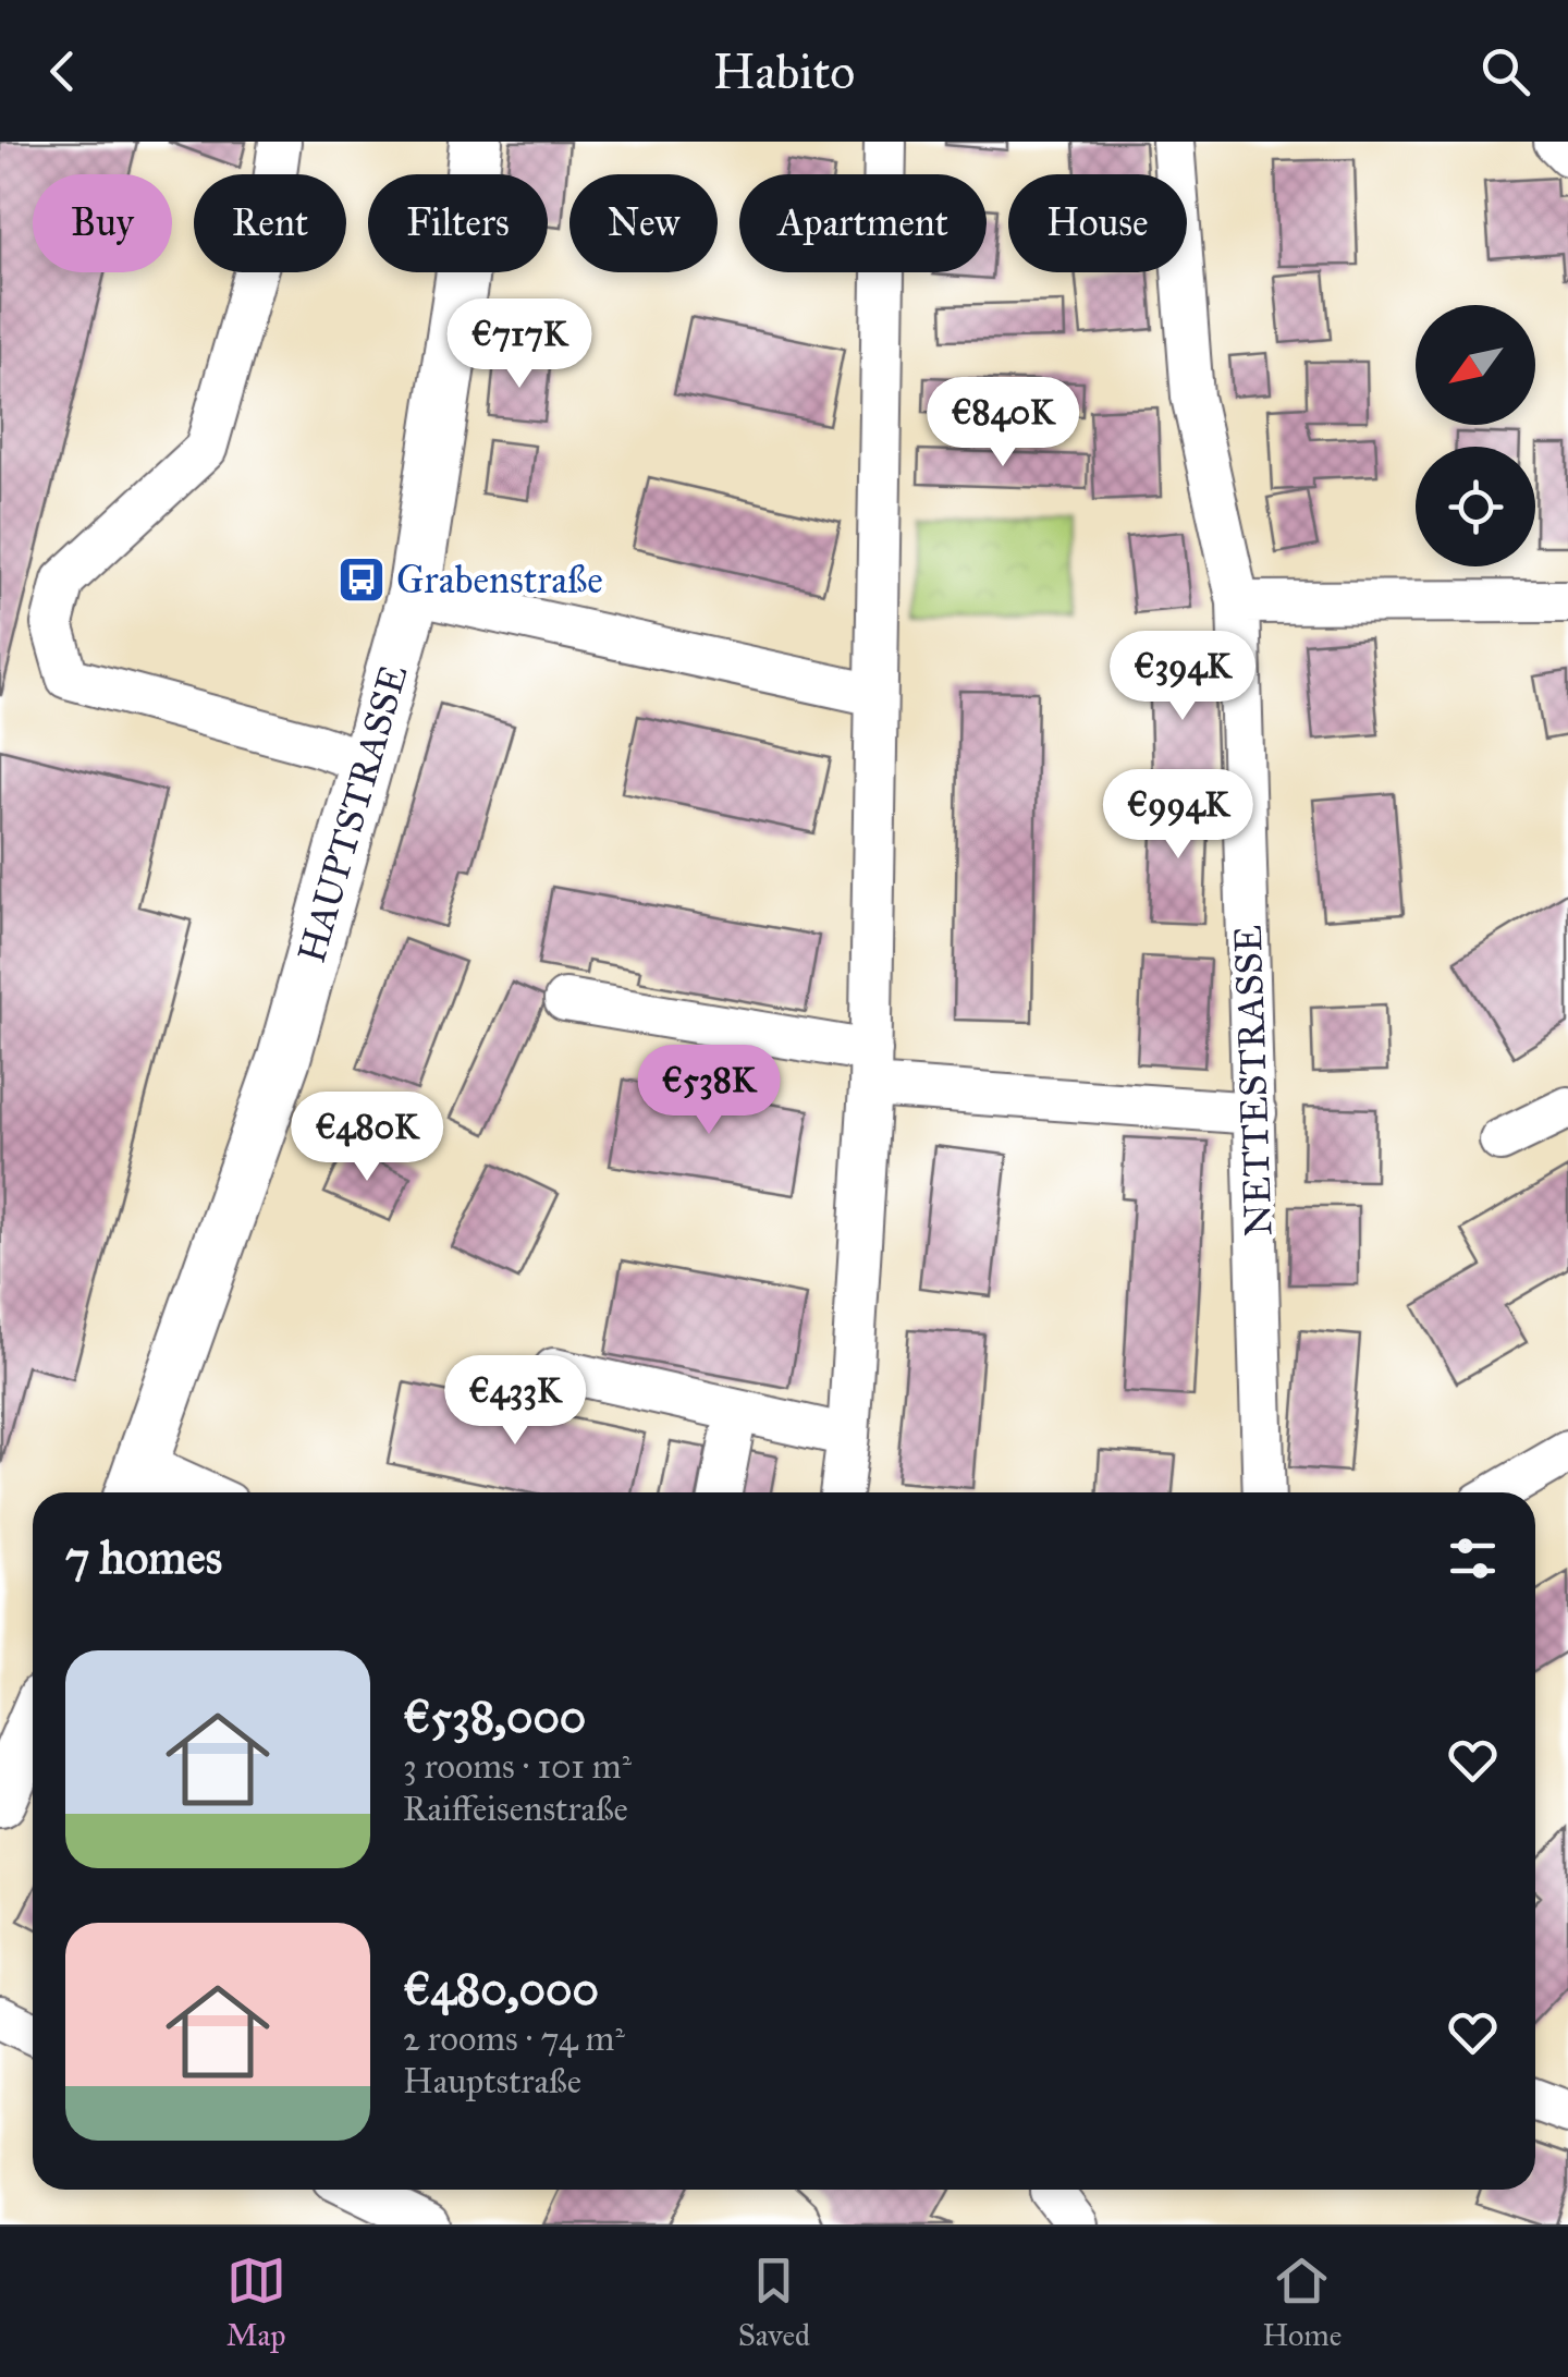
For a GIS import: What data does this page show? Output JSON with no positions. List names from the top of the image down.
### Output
{
  "streets": {
    "main road": ["HAUPTSTRASSE"],
    "street": ["NETTESTRASSE"]
  },
  "places": {
    "bus stop": ["Grabenstraße"]
  },
  "north": "bottom left",
  "page": {
    "header": "Habito",
    "chip": [
      "Buy",
      "Rent",
      "Filters",
      "New",
      "Apartment",
      "House"
    ],
    "price": [
      "€717K",
      "€840K",
      "€394K",
      "€994K",
      "€538K",
      "€480K",
      "€433K"
    ],
    "heading": "7 homes",
    "list": [
      {
        "name": "€538,000",
        "note": "3 rooms · 101 m² · Raiffeisenstraße"
      },
      {
        "name": "€480,000",
        "note": "2 rooms · 74 m² · Hauptstraße"
      }
    ],
    "tabs": ["Map", "Saved", "Home"]
  }
}
